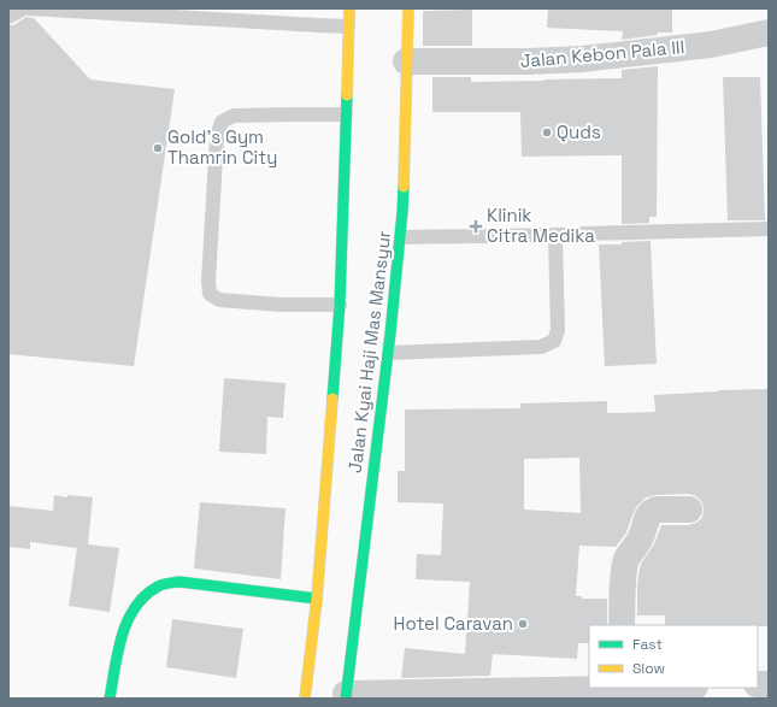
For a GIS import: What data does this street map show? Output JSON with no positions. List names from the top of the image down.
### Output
{
  "streets": {
    "main road": ["Jalan Kyai Haji Mas Mansyur"],
    "street": ["Jalan Kebon Pala III"]
  },
  "crossings": [
    ["Jalan Kebon Pala III", "Jalan Kyai Haji Mas Mansyur"]
  ],
  "places": {
    "other": ["Quds", "Gold's Gym Thamrin City", "Hotel Caravan"],
    "health": ["Klinik Citra Medika"]
  },
  "legend": ["Fast", "Slow"]
}
